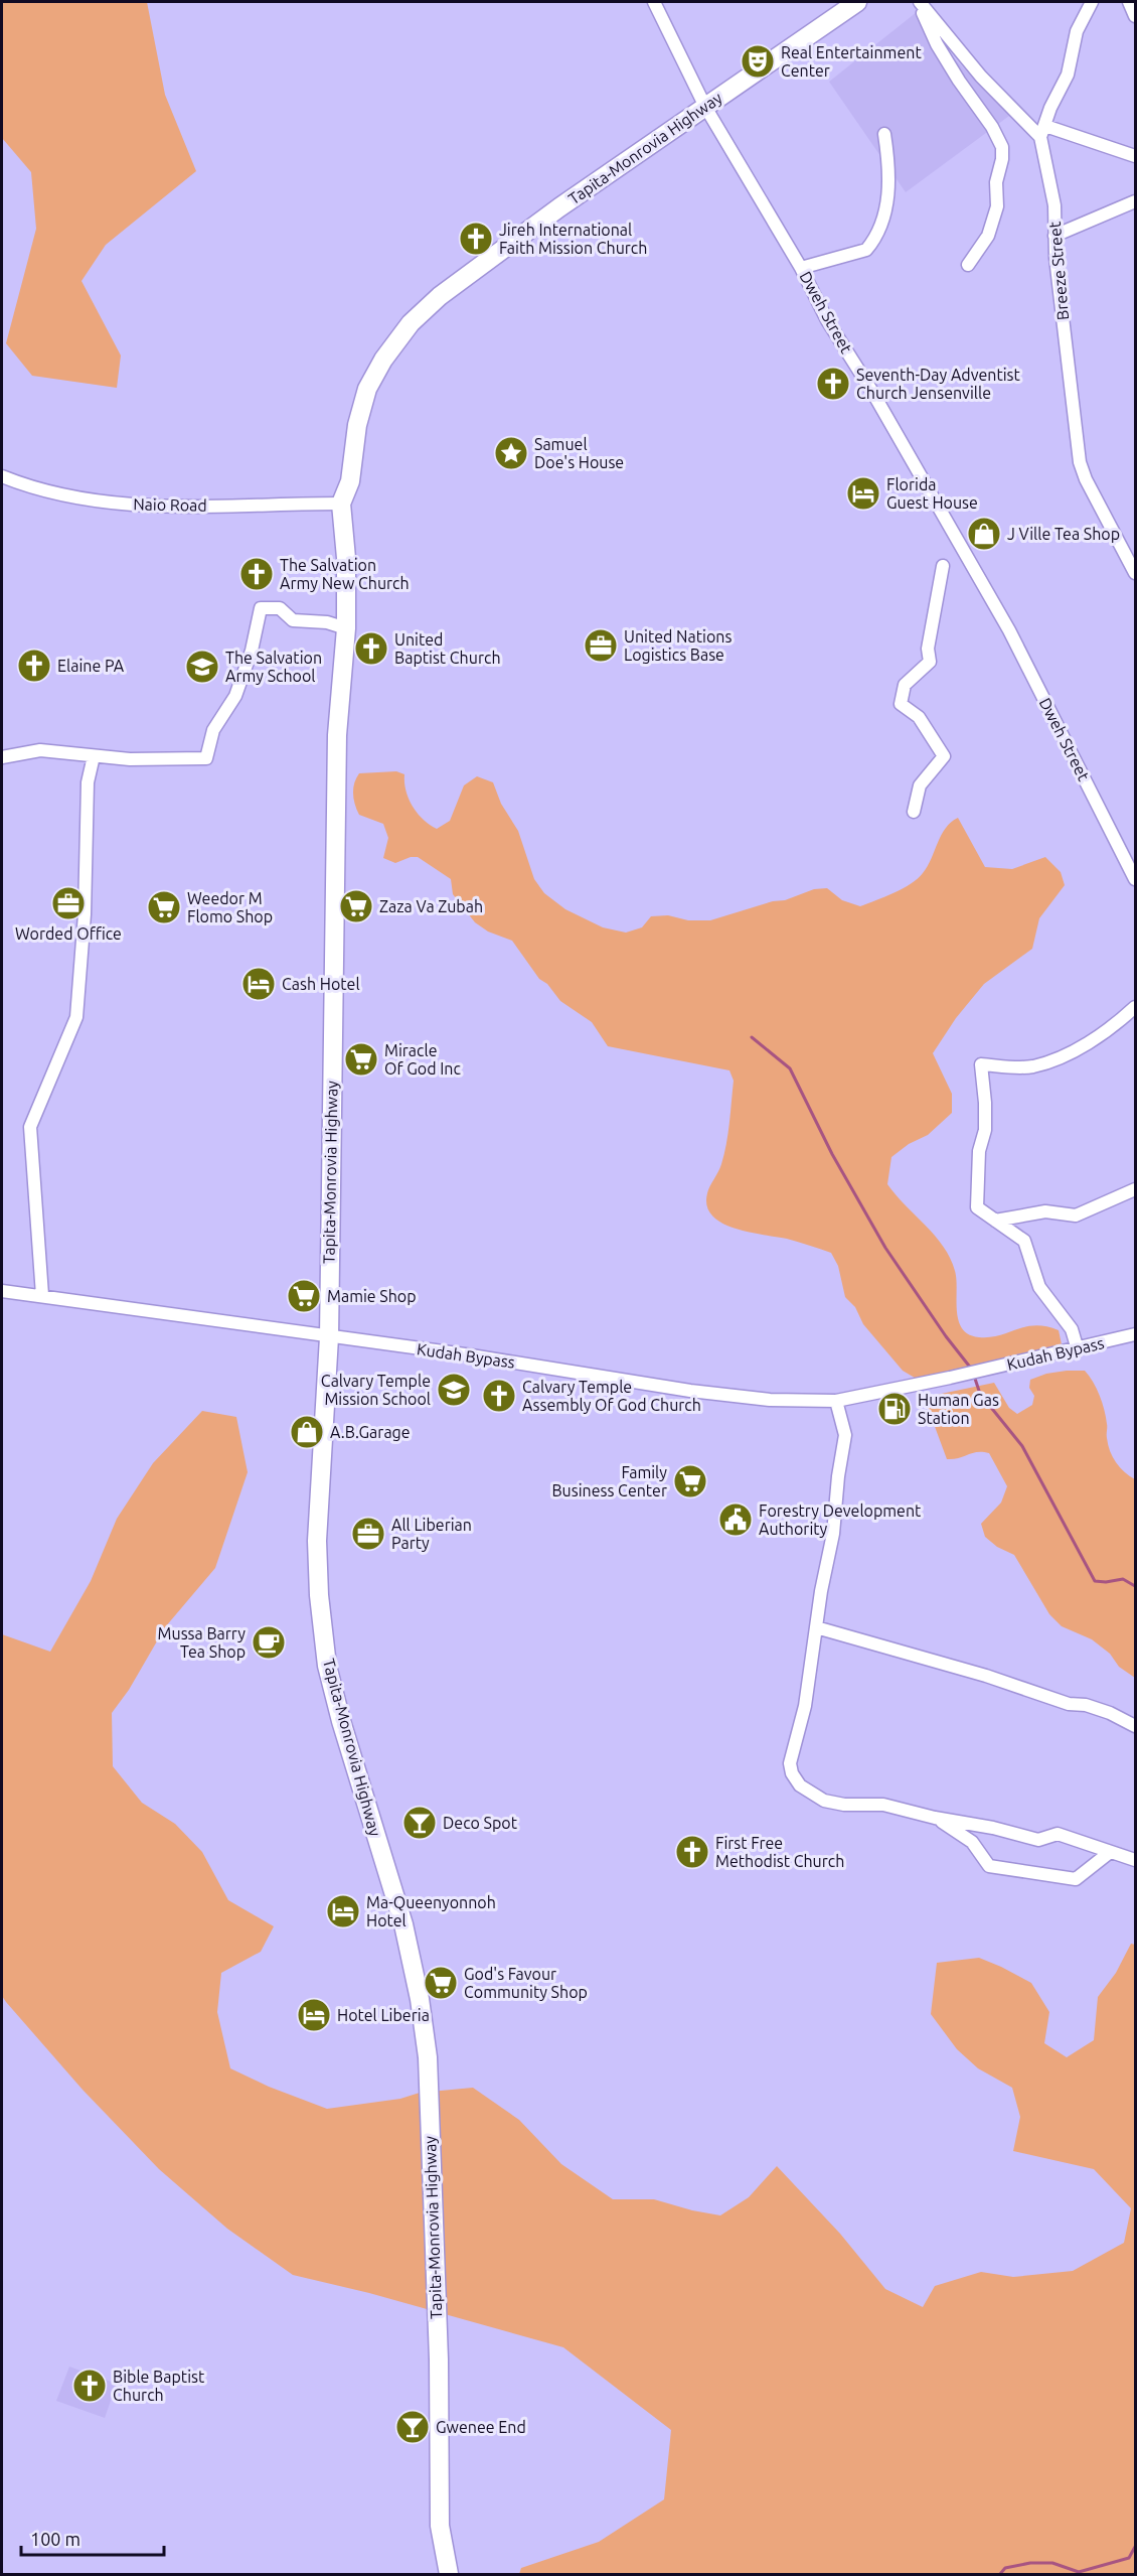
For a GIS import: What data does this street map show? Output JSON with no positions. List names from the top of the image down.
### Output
{
  "streets": {
    "highway": ["Tapita-Monrovia Highway"],
    "street": [
      "Breeze Street",
      "Dweh Street",
      "Naio Road",
      "Kudah Bypass"
    ]
  },
  "crossings": [
    ["Tapita-Monrovia Highway", "Dweh Street"],
    ["Tapita-Monrovia Highway", "Naio Road"],
    ["Tapita-Monrovia Highway", "Kudah Bypass"]
  ],
  "places": {
    "theatre": ["Real Entertainment Center"],
    "church": [
      "Jireh International Faith Mission Church",
      "Seventh-Day Adventist Church Jensenville",
      "The Salvation Army New Church",
      "United Baptist Church",
      "Elaine PA",
      "Calvary Temple Assembly Of God Church",
      "First Free Methodist Church",
      "Bible Baptist Church"
    ],
    "place": ["Samuel Doe's House"],
    "hotel": [
      "Florida Guest House",
      "Cash Hotel",
      "Ma-Queenyonnoh Hotel",
      "Hotel Liberia"
    ],
    "shop": ["J Ville Tea Shop", "A.B.Garage"],
    "office": ["United Nations Logistics Base", "Worded Office", "All Liberian Party"],
    "school or university": ["The Salvation Army School", "Calvary Temple Mission School"],
    "supermarket": [
      "Zaza Va Zubah",
      "Weedor M Flomo Shop",
      "Miracle Of God Inc",
      "Mamie Shop",
      "Family Business Center",
      "God's Favour Community Shop"
    ],
    "fuel station": ["Human Gas Station"],
    "public building": ["Forestry Development Authority"],
    "cafe": ["Mussa Barry Tea Shop"],
    "bar": ["Deco Spot", "Gwenee End"]
  },
  "scale_bar": "100 m"
}
